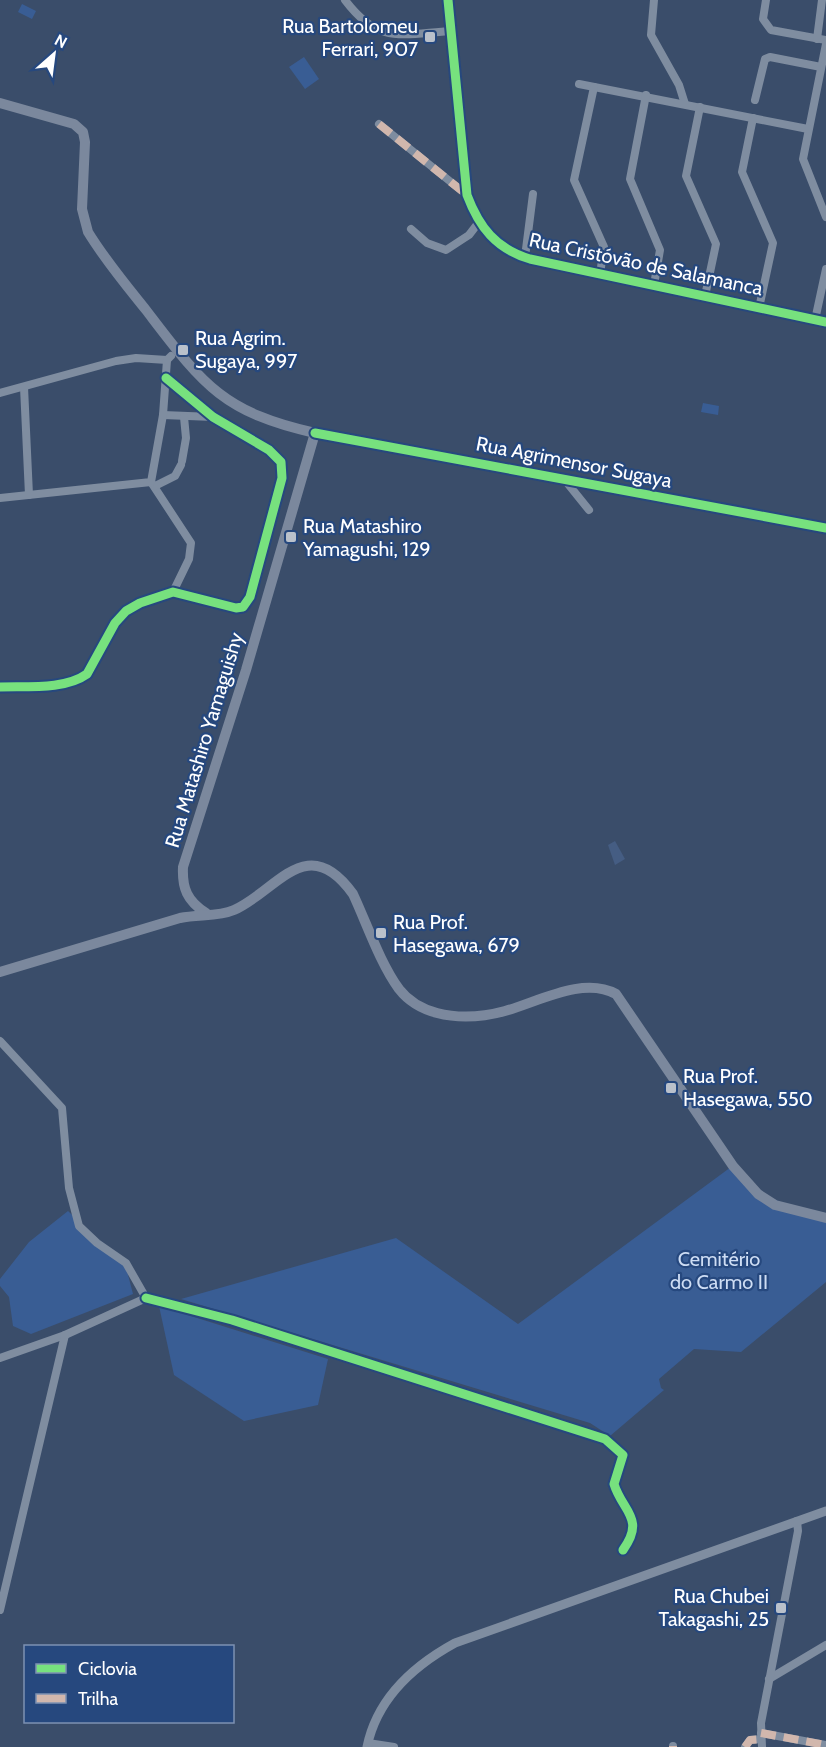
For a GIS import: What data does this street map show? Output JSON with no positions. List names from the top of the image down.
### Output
{
  "streets": {
    "main road": ["Rua Agrimensor Sugaya", "Rua Matashiro Yamaguishy"],
    "street": ["Rua Cristóvão de Salamanca"]
  },
  "crossings": [
    ["Rua Agrimensor Sugaya", "Rua Matashiro Yamaguishy"]
  ],
  "parks": ["Cemitério do Carmo II"],
  "places": {
    "transit": [
      "Rua Bartolomeu Ferrari, 907",
      "Rua Agrim. Sugaya, 997",
      "Rua Matashiro Yamagushi, 129",
      "Rua Prof. Hasegawa, 679",
      "Rua Prof. Hasegawa, 550",
      "Rua Chubei Takagashi, 25"
    ]
  },
  "legend": ["Ciclovia", "Trilha"],
  "north": "top right"
}
